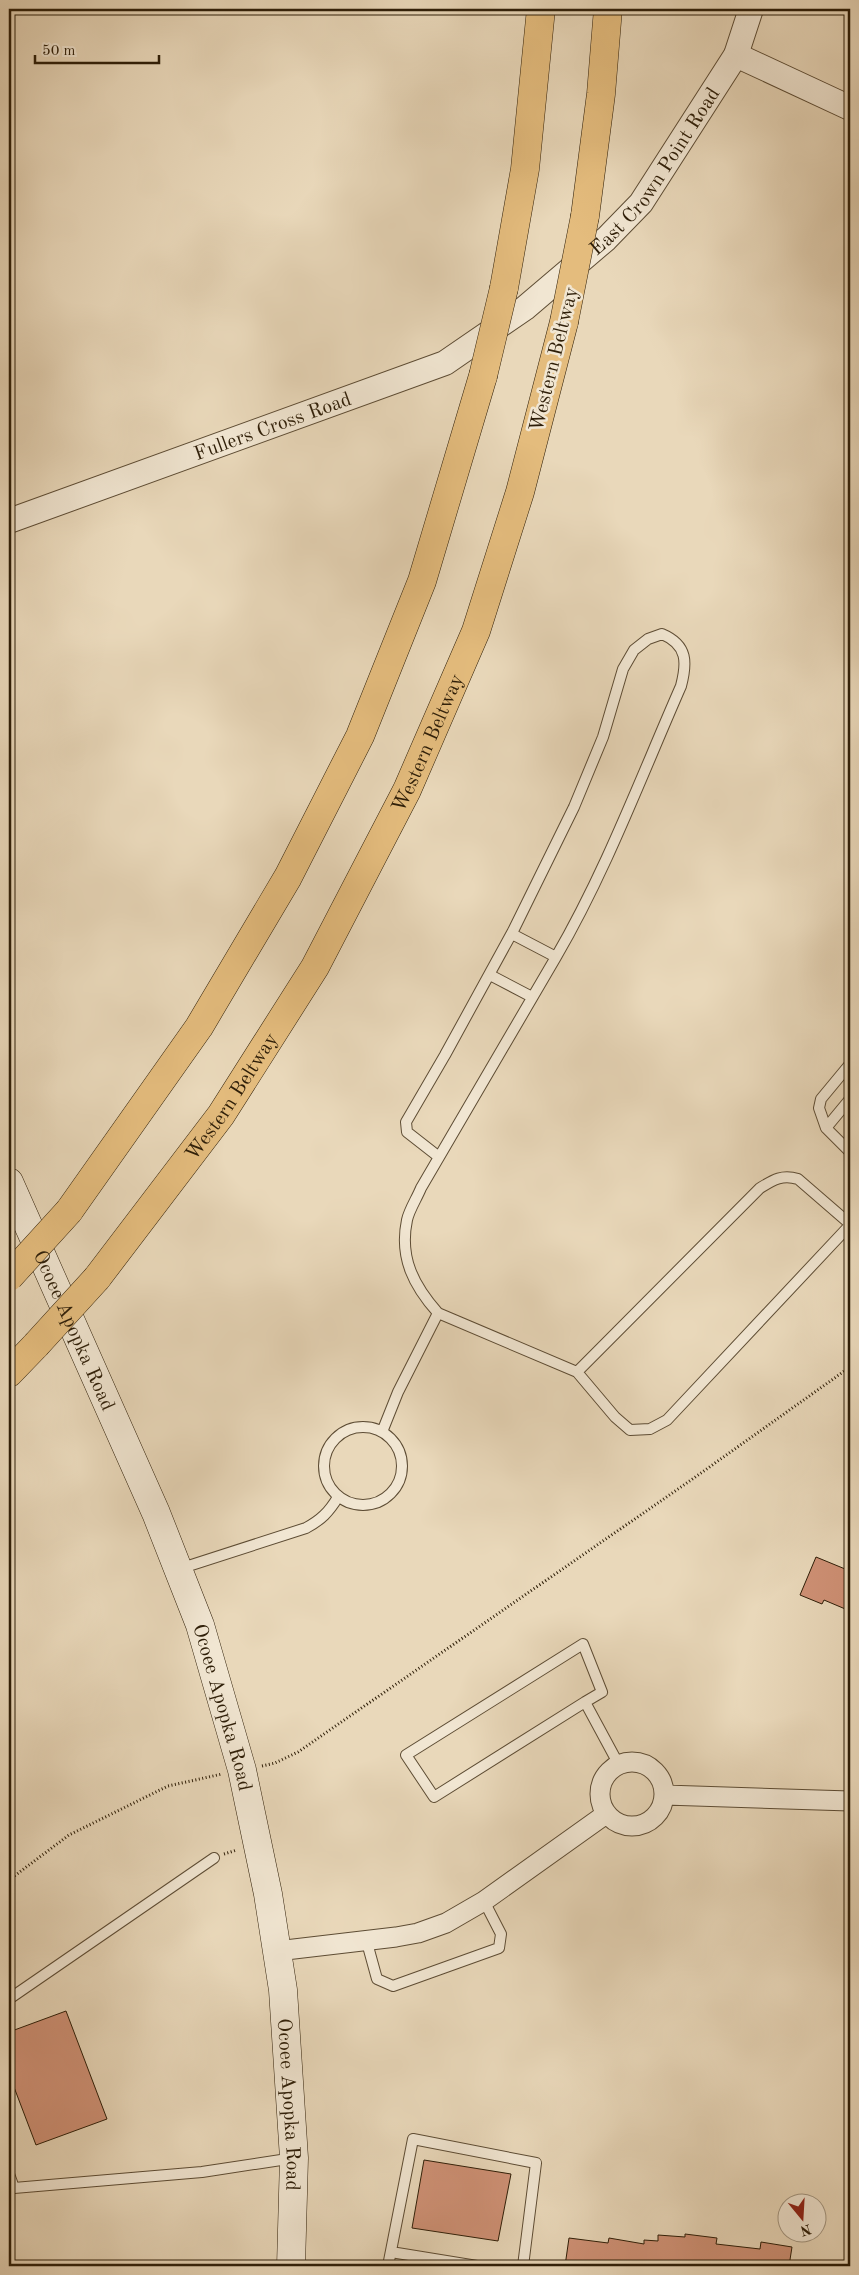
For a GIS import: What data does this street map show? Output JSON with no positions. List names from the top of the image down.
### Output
{
  "streets": {
    "highway": ["Western Beltway"],
    "main road": ["Ocoee Apopka Road"],
    "street": ["East Crown Point Road", "Fullers Cross Road"]
  },
  "crossings": [
    ["East Crown Point Road", "Fullers Cross Road"]
  ],
  "scale_bar": "50 m",
  "north": "bottom"
}
